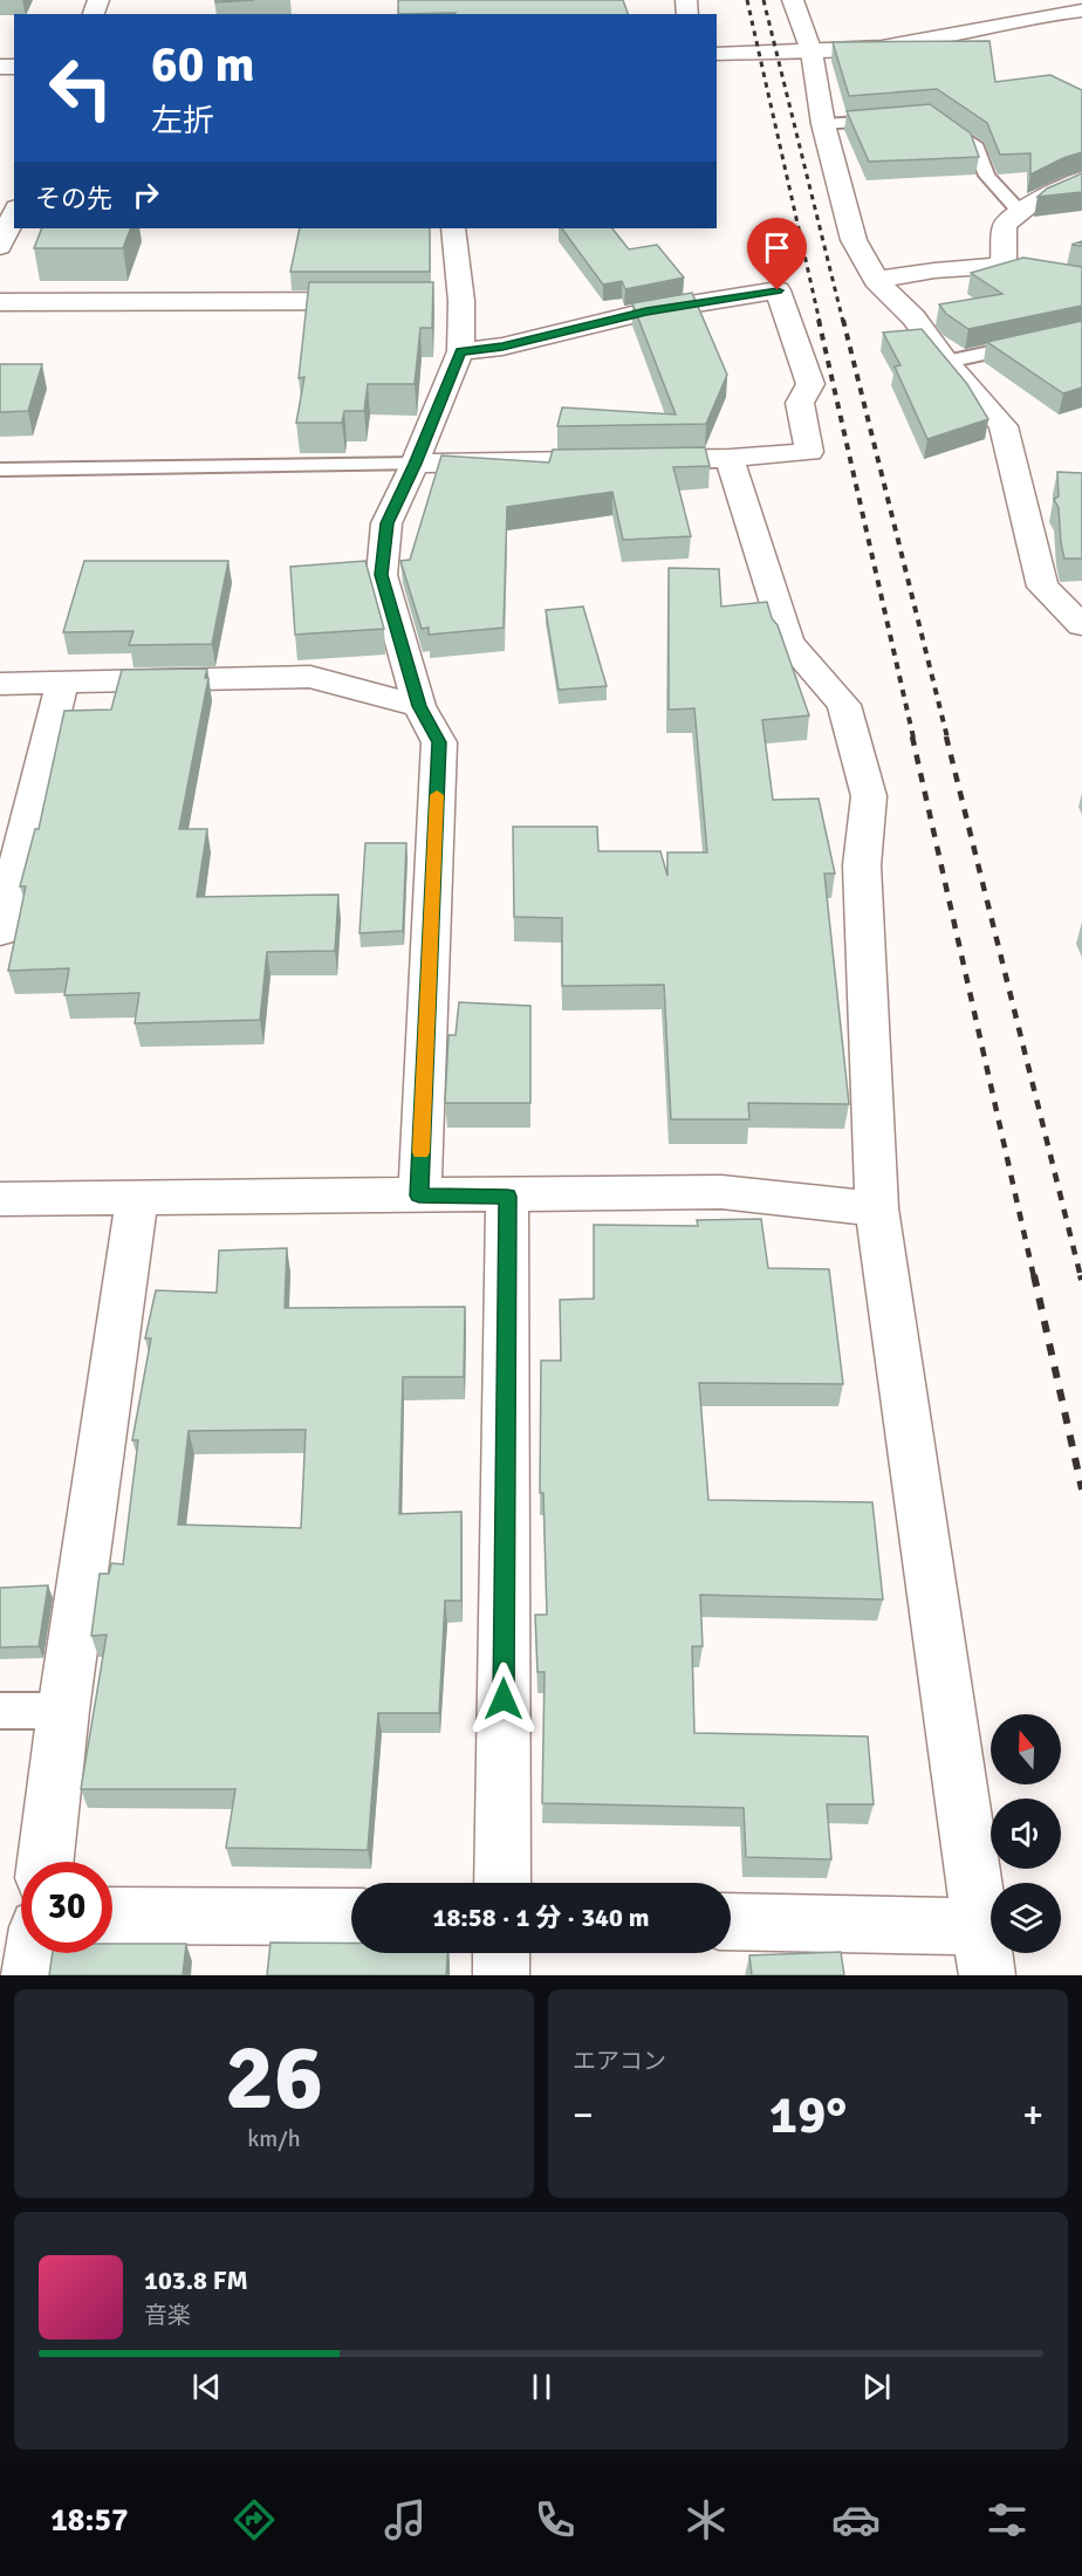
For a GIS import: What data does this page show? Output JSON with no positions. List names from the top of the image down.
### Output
{
  "north": "top",
  "page": {
    "turn": ["60 m", "左折"],
    "then": "その先",
    "limit": "30",
    "trip": "18:58 · 1 分 · 340 m",
    "tile": [
      ["26", "km/h"],
      "エアコン"
    ],
    "heat": ["−", "19°", "+"],
    "song": ["103.8 FM", "音楽"],
    "tabs": "18:57"
  }
}
